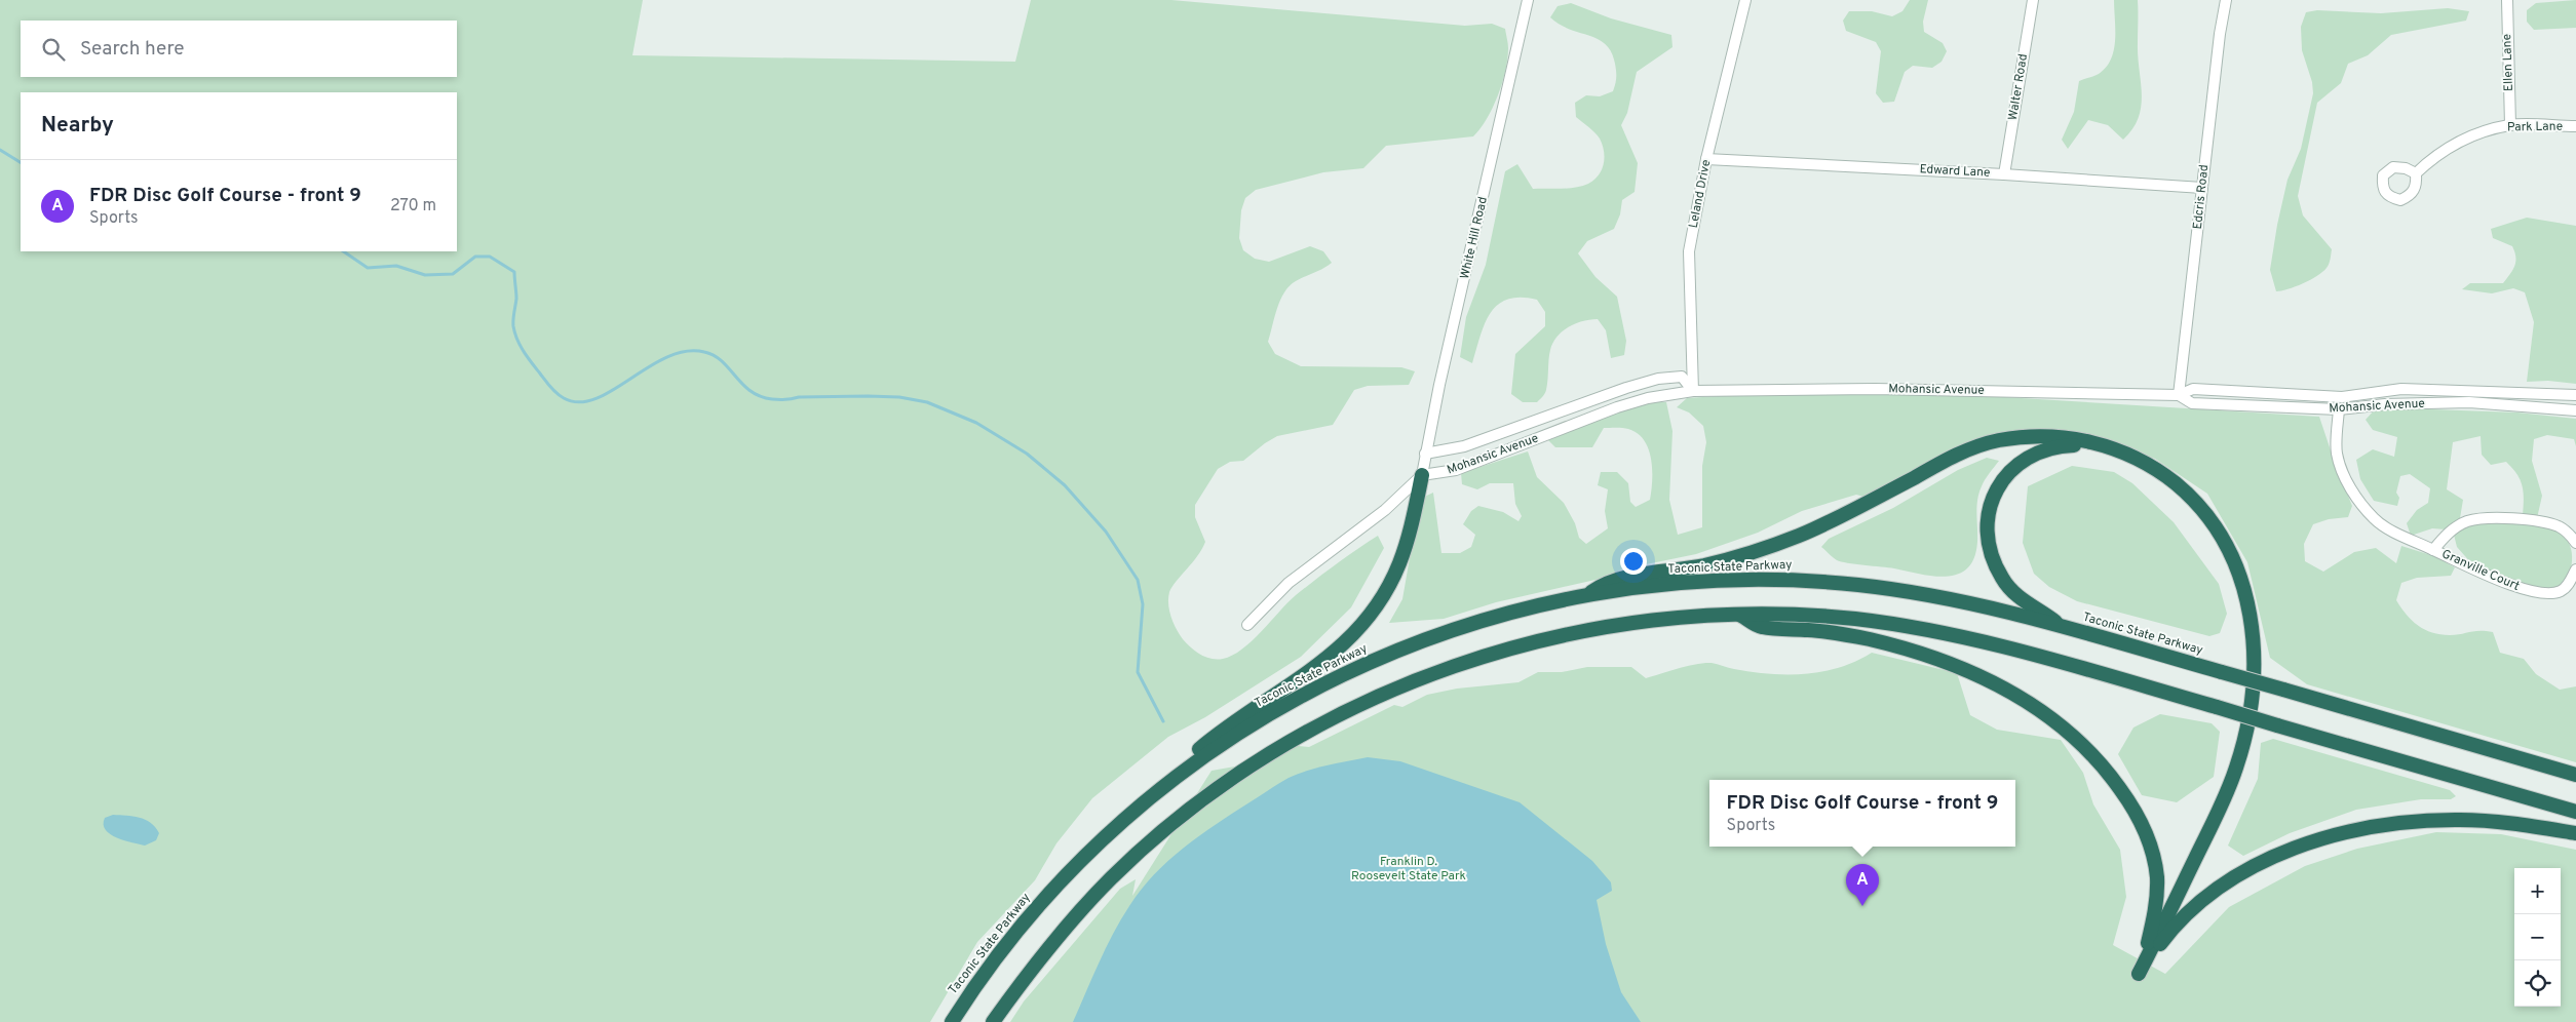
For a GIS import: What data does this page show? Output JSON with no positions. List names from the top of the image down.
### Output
{
  "streets": {
    "highway": ["Taconic State Parkway"],
    "street": [
      "Ellen Lane",
      "Walter Road",
      "Park Lane",
      "Edward Lane",
      "Leland Drive",
      "Edcris Road",
      "White Hill Road",
      "Mohansic Avenue",
      "Granville Court"
    ]
  },
  "crossings": [
    ["Ellen Lane", "Park Lane"],
    ["Walter Road", "Edward Lane"],
    ["Edward Lane", "Leland Drive"],
    ["Edward Lane", "Edcris Road"],
    ["Leland Drive", "Mohansic Avenue"],
    ["Edcris Road", "Mohansic Avenue"],
    ["White Hill Road", "Mohansic Avenue"],
    ["Mohansic Avenue", "Granville Court"]
  ],
  "parks": ["Franklin D. Roosevelt State Park"],
  "page": {
    "search": "Search here",
    "heading": "Nearby",
    "list": [
      {
        "mark": "A",
        "name": "FDR Disc Golf Course - front 9",
        "note": "Sports",
        "value": "270 m"
      }
    ],
    "popup": ["FDR Disc Golf Course - front 9", "Sports"],
    "pins": "A",
    "map_buttons": ["+", "−"]
  }
}
